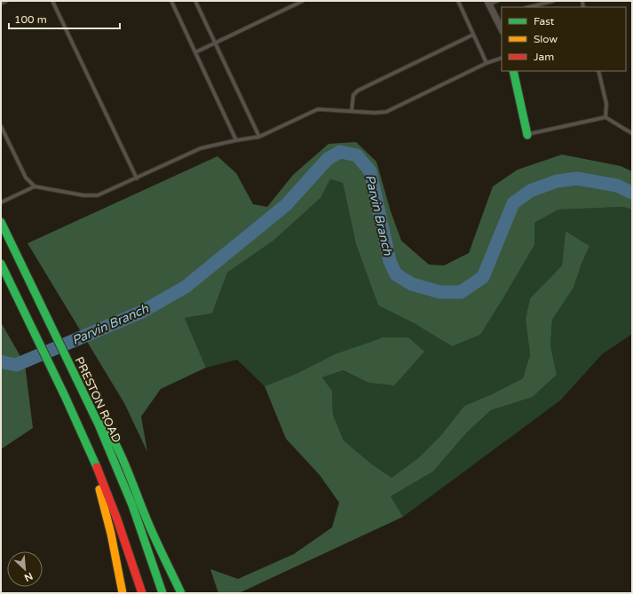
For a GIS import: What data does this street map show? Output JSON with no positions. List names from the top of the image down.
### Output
{
  "streets": {
    "main road": ["PRESTON ROAD"]
  },
  "water": ["Parvin Branch"],
  "legend": ["Fast", "Slow", "Jam"],
  "scale_bar": "100 m",
  "north": "bottom right"
}
